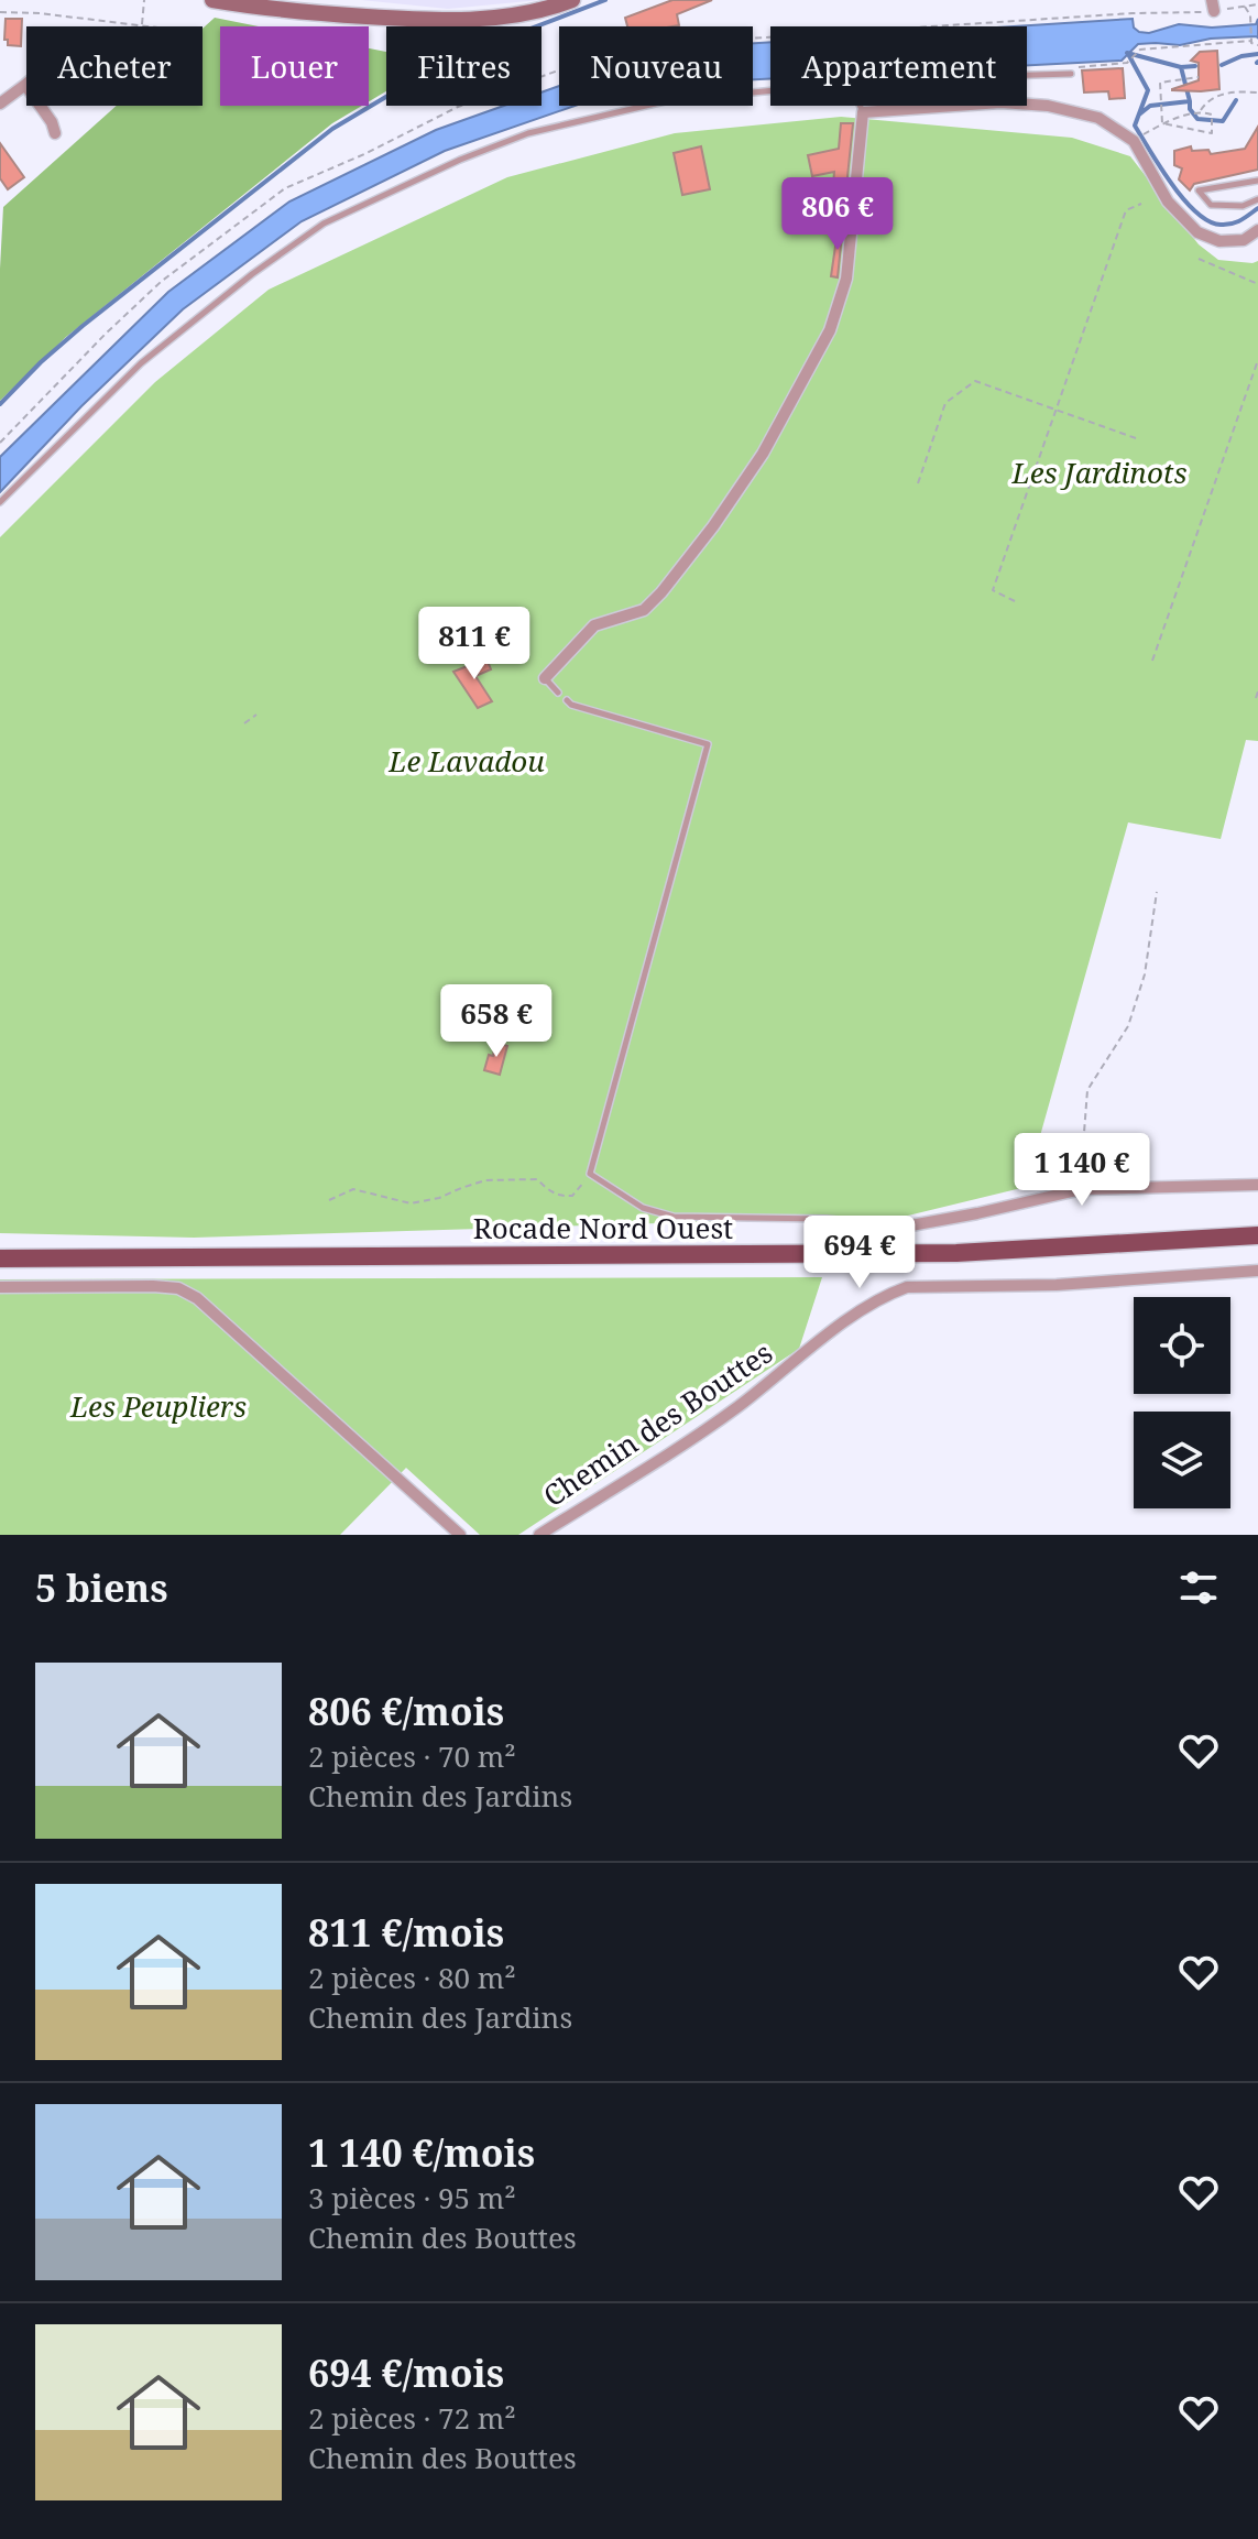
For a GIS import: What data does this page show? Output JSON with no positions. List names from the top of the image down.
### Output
{
  "streets": {
    "main road": ["Rocade Nord Ouest"],
    "street": ["Chemin des Bouttes"]
  },
  "parks": ["Les Jardinots", "Le Lavadou", "Les Peupliers"],
  "page": {
    "chip": [
      "Acheter",
      "Louer",
      "Filtres",
      "Nouveau",
      "Appartement"
    ],
    "price": [
      "806 €",
      "811 €",
      "658 €",
      "1 140 €",
      "694 €"
    ],
    "heading": "5 biens",
    "list": [
      {
        "name": "806 €/mois",
        "note": "2 pièces · 70 m² · Chemin des Jardins"
      },
      {
        "name": "811 €/mois",
        "note": "2 pièces · 80 m² · Chemin des Jardins"
      },
      {
        "name": "1 140 €/mois",
        "note": "3 pièces · 95 m² · Chemin des Bouttes"
      },
      {
        "name": "694 €/mois",
        "note": "2 pièces · 72 m² · Chemin des Bouttes"
      }
    ]
  }
}
